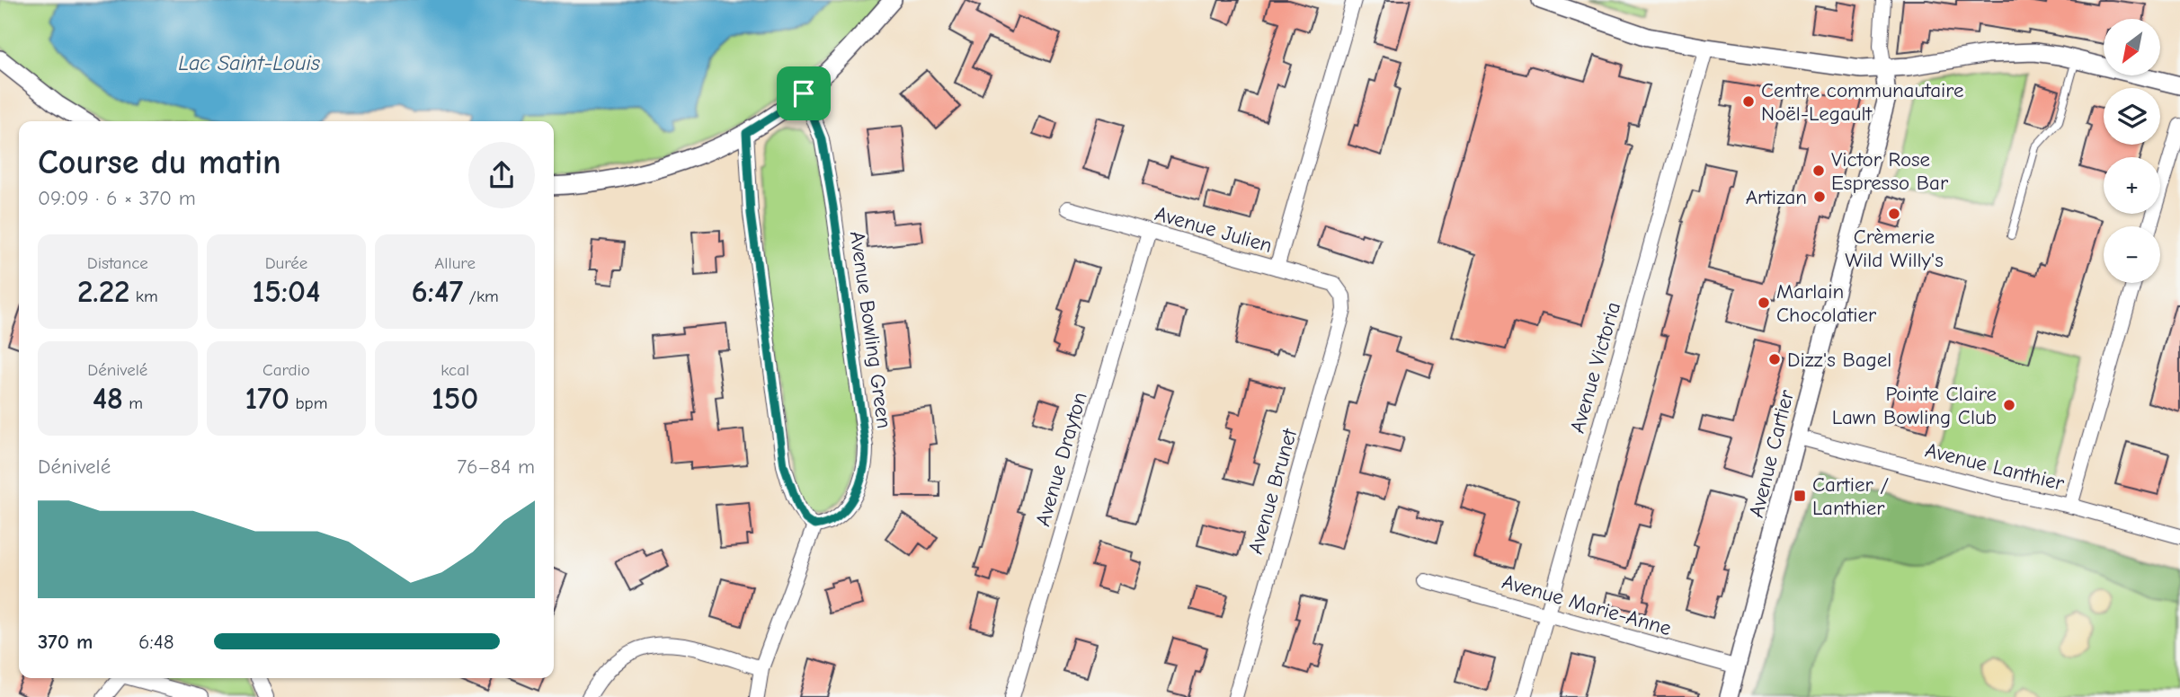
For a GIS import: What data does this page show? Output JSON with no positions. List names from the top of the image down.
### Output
{
  "streets": {
    "street": [
      "Avenue Julien",
      "Avenue Bowling Green",
      "Avenue Victoria",
      "Avenue Cartier",
      "Avenue Drayton",
      "Avenue Lanthier",
      "Avenue Brunet",
      "Avenue Marie-Anne"
    ]
  },
  "crossings": [
    ["Avenue Julien", "Avenue Drayton"],
    ["Avenue Julien", "Avenue Brunet"],
    ["Avenue Victoria", "Avenue Marie-Anne"],
    ["Avenue Cartier", "Avenue Lanthier"],
    ["Avenue Cartier", "Avenue Marie-Anne"]
  ],
  "water": ["Lac Saint-Louis"],
  "places": {
    "other": [
      "Centre communautaire Noël-Legault",
      "Victor Rose Espresso Bar",
      "Artizan",
      "Crèmerie Wild Willy's",
      "Marlain Chocolatier",
      "Dizz's Bagel",
      "Pointe Claire Lawn Bowling Club"
    ],
    "transit": ["Cartier / Lanthier"]
  },
  "north": "bottom left",
  "page": {
    "map_buttons": ["+", "−"],
    "heading": ["Course du matin", "09:09 · 6 × 370 m"],
    "stats": [
      ["Distance", "2.22 km"],
      ["Durée", "15:04"],
      ["Allure", "6:47 /km"],
      ["Dénivelé", "48 m"],
      ["Cardio", "170 bpm"],
      ["kcal", "150"]
    ],
    "chart": ["Dénivelé", "76–84 m"],
    "list": [
      {
        "name": "370 m",
        "note": "6:48"
      }
    ]
  }
}
